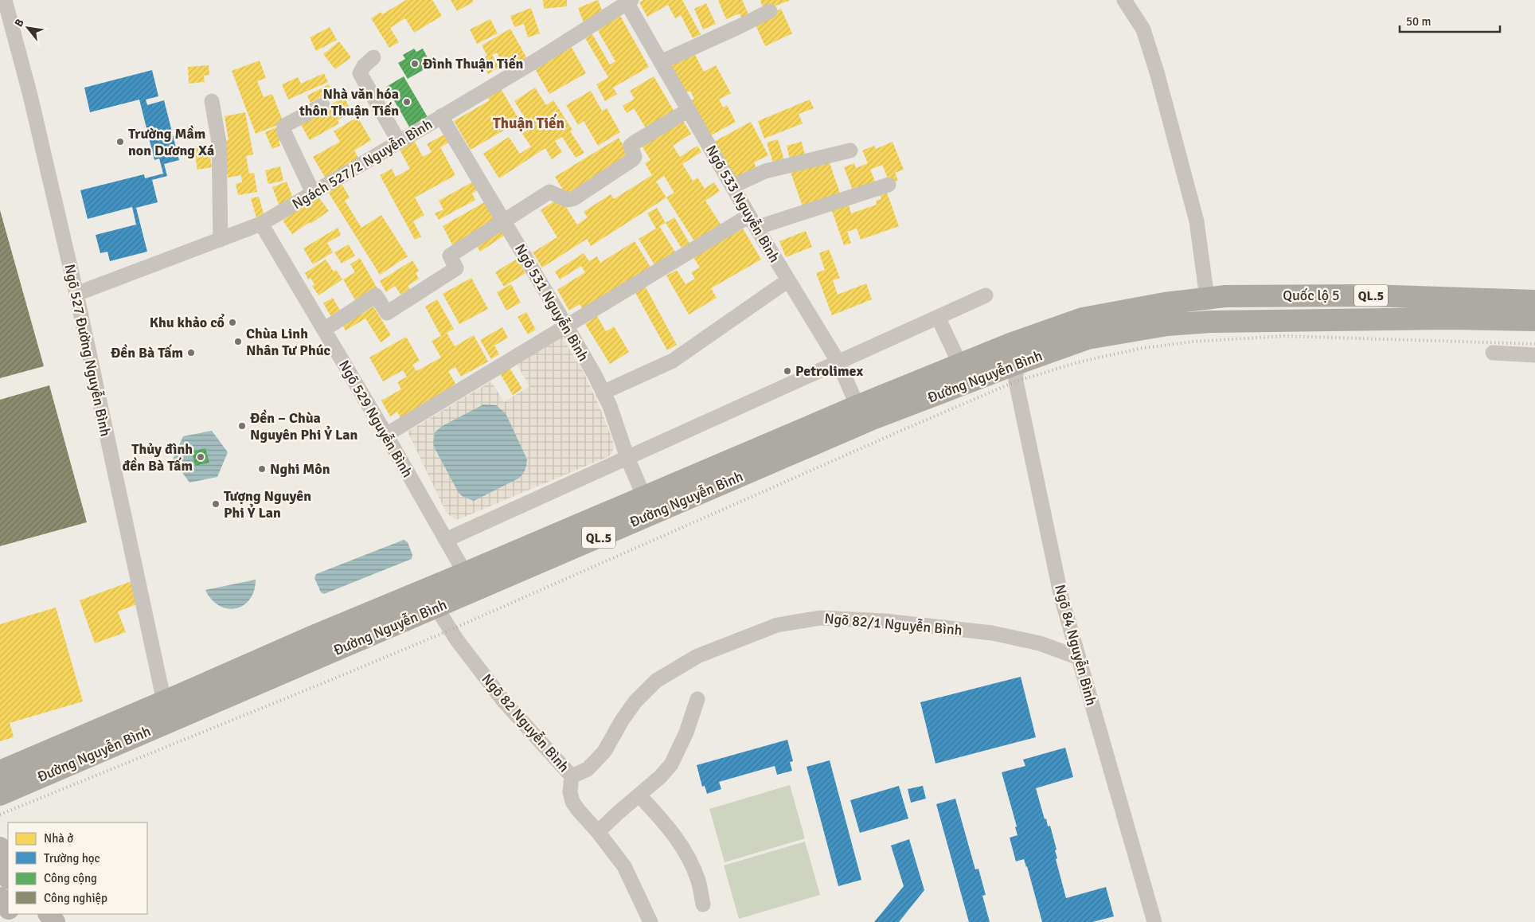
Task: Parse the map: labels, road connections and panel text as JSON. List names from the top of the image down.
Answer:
{
  "streets": {
    "highway": ["Quốc lộ 5", "QL.5", "Đường Nguyễn Bình"],
    "street": [
      "Ngách 527/2 Nguyễn Bình",
      "Ngõ 533 Nguyễn Bình",
      "Ngõ 531 Nguyễn Bình",
      "Ngõ 527 Đường Nguyễn Bình",
      "Ngõ 529 Nguyễn Bình",
      "Ngõ 82/1 Nguyễn Bình",
      "Ngõ 84 Nguyễn Bình",
      "Ngõ 82 Nguyễn Bình"
    ]
  },
  "crossings": [
    ["Ngách 527/2 Nguyễn Bình", "Ngõ 533 Nguyễn Bình"],
    ["Ngách 527/2 Nguyễn Bình", "Ngõ 531 Nguyễn Bình"],
    ["Ngách 527/2 Nguyễn Bình", "Ngõ 527 Đường Nguyễn Bình"],
    ["Ngách 527/2 Nguyễn Bình", "Ngõ 529 Nguyễn Bình"],
    ["Ngõ 533 Nguyễn Bình", "Đường Nguyễn Bình"],
    ["Quốc lộ 5", "Đường Nguyễn Bình"],
    ["Ngõ 531 Nguyễn Bình", "Đường Nguyễn Bình"],
    ["Ngõ 527 Đường Nguyễn Bình", "Đường Nguyễn Bình"],
    ["Đường Nguyễn Bình", "Ngõ 529 Nguyễn Bình"],
    ["Đường Nguyễn Bình", "Ngõ 84 Nguyễn Bình"],
    ["Đường Nguyễn Bình", "Ngõ 82 Nguyễn Bình"],
    ["Ngõ 82/1 Nguyễn Bình", "Ngõ 84 Nguyễn Bình"],
    ["Ngõ 82/1 Nguyễn Bình", "Ngõ 82 Nguyễn Bình"]
  ],
  "districts": ["Thuận Tiến"],
  "places": [
    "Đình Thuận Tiến",
    "Nhà văn hóa thôn Thuận Tiến",
    "Trường Mầm non Dương Xá",
    "Khu khảo cổ",
    "Chùa Linh Nhân Tư Phúc",
    "Đền Bà Tấm",
    "Petrolimex",
    "Đền – Chùa Nguyên Phi Ỷ Lan",
    "Thủy đình đền Bà Tấm",
    "Nghi Môn",
    "Tượng Nguyên Phi Ỷ Lan"
  ],
  "legend": [
    "Nhà ở",
    "Trường học",
    "Công cộng",
    "Công nghiệp"
  ],
  "scale_bar": "50 m",
  "north": "top left"
}
